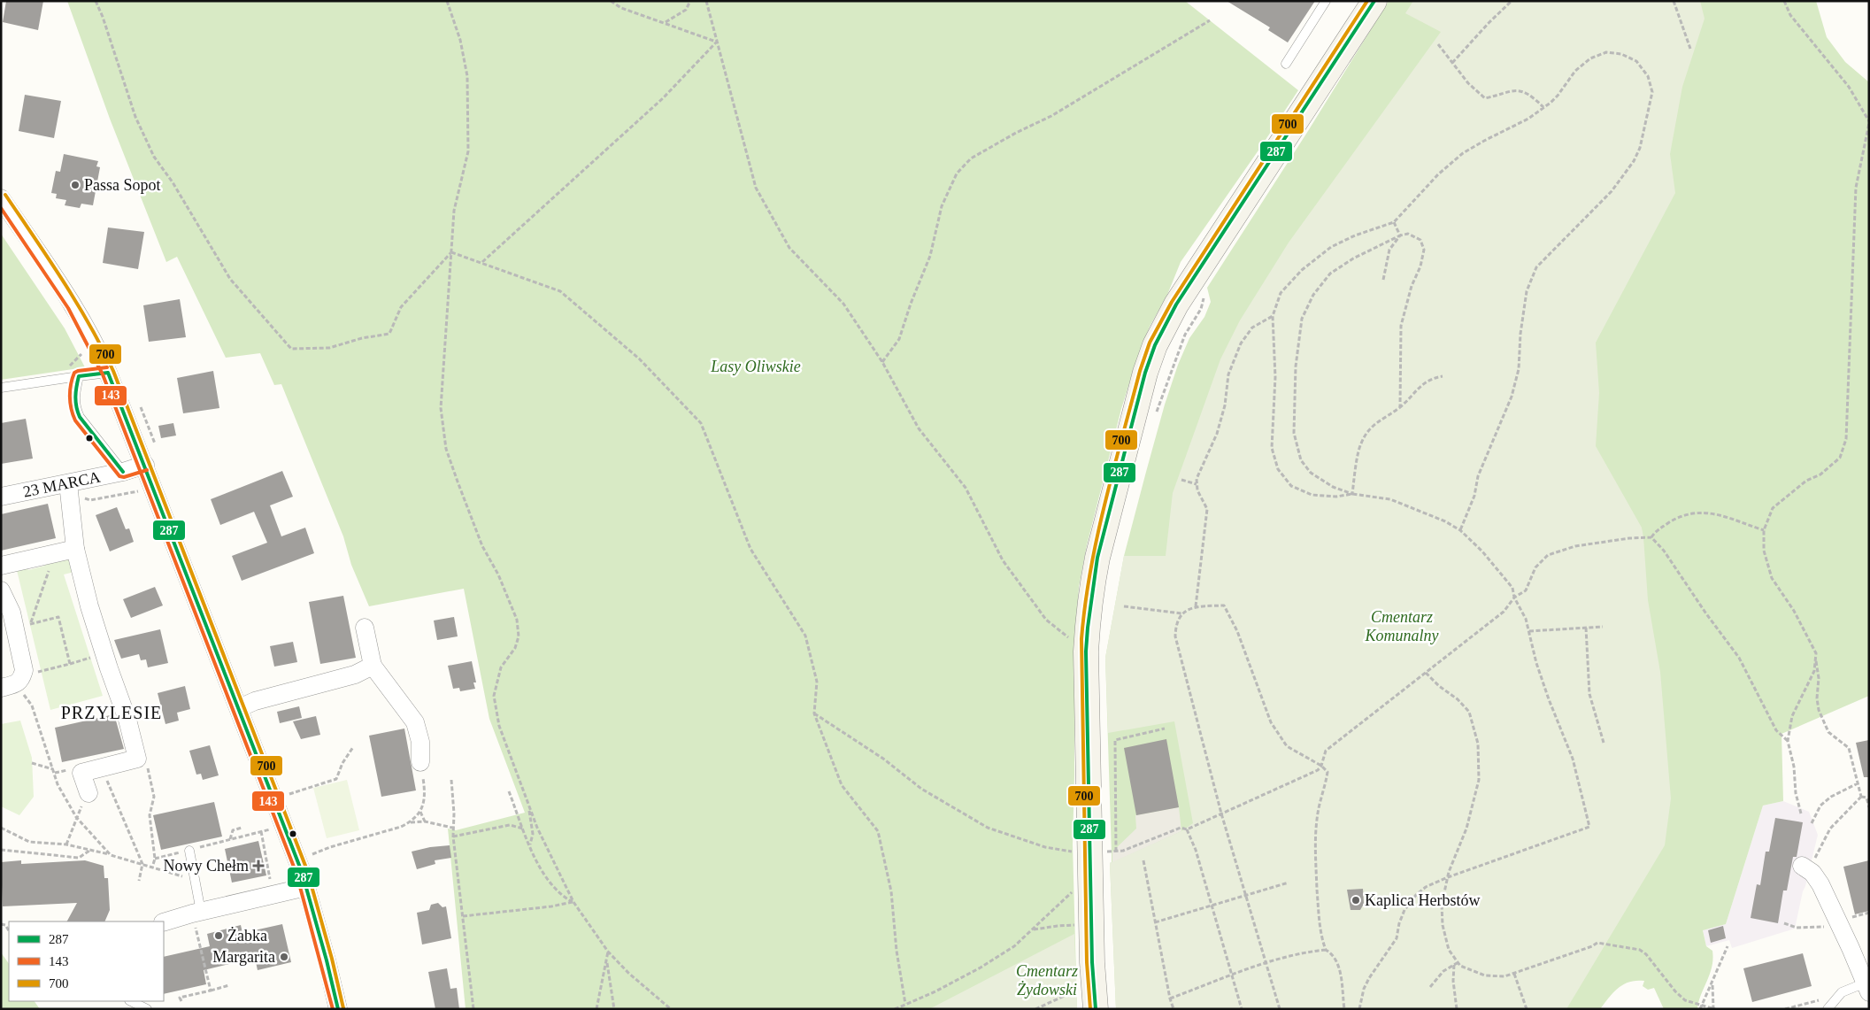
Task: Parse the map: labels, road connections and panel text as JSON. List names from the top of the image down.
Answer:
{
  "streets": {
    "street": ["23 MARCA"]
  },
  "districts": ["PRZYLESIE"],
  "parks": ["Lasy Oliwskie", "Cmentarz Komunalny", "Cmentarz Żydowski"],
  "places": {
    "other": [
      "Passa Sopot",
      "Kaplica Herbstów",
      "Żabka",
      "Margarita"
    ],
    "health": ["Nowy Chełm"]
  },
  "lines": ["transit line 287", "transit line 700", "transit line 143"],
  "legend": ["287", "143", "700"]
}
